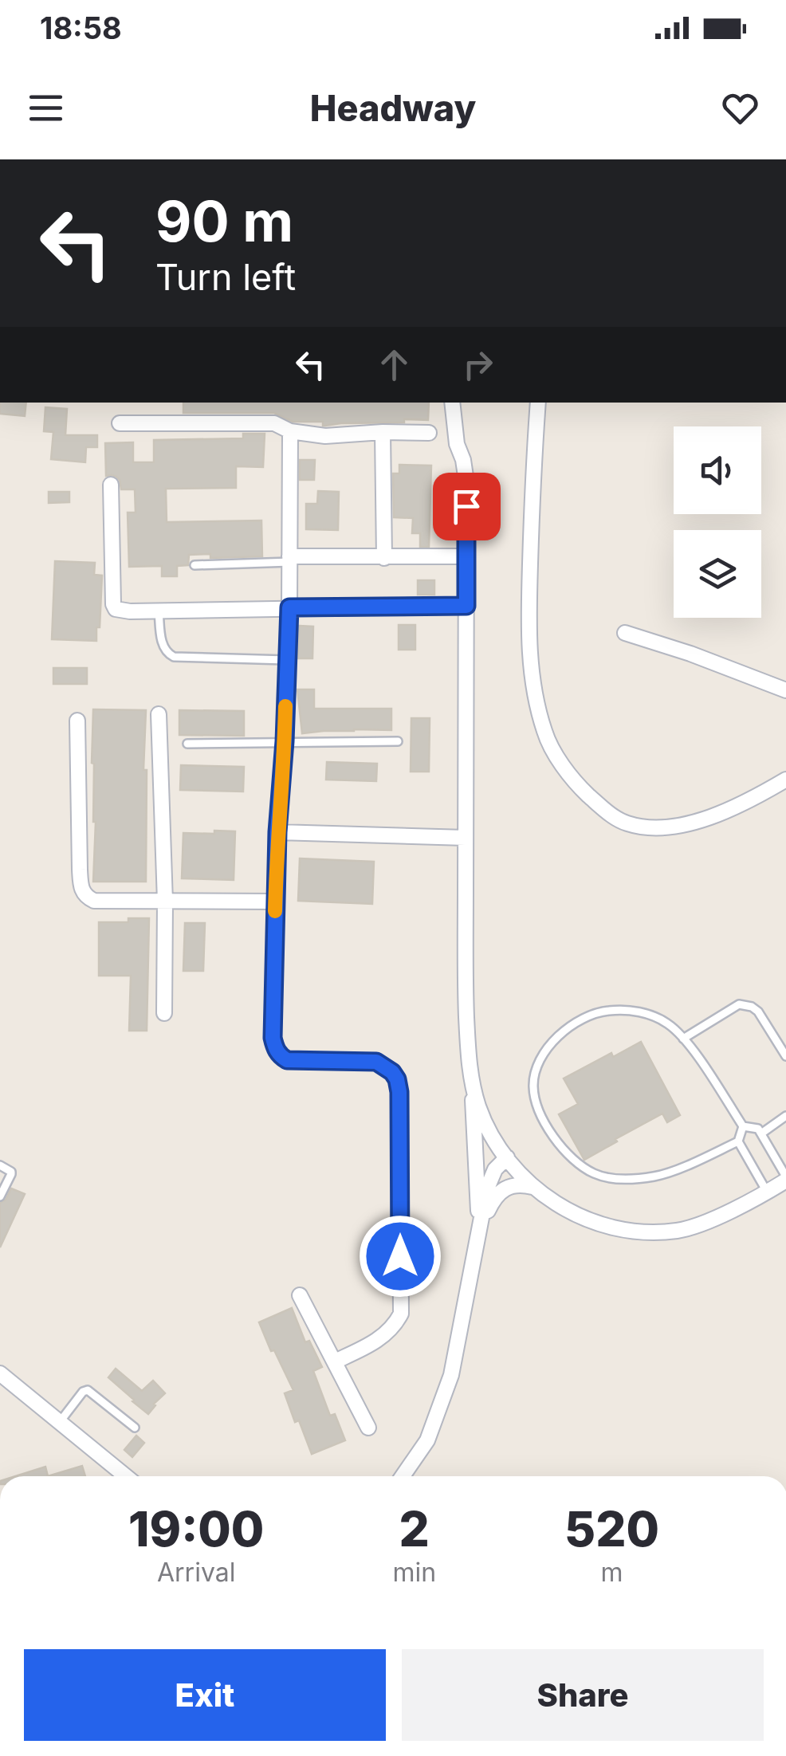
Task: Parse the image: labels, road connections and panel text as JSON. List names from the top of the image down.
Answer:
{
  "page": {
    "status": "18:58",
    "header": "Headway",
    "turn": ["90 m", "Turn left"],
    "eta": [
      "19:00",
      "Arrival",
      "2",
      "min",
      "520",
      "m"
    ],
    "buttons": ["Exit", "Share"]
  }
}
